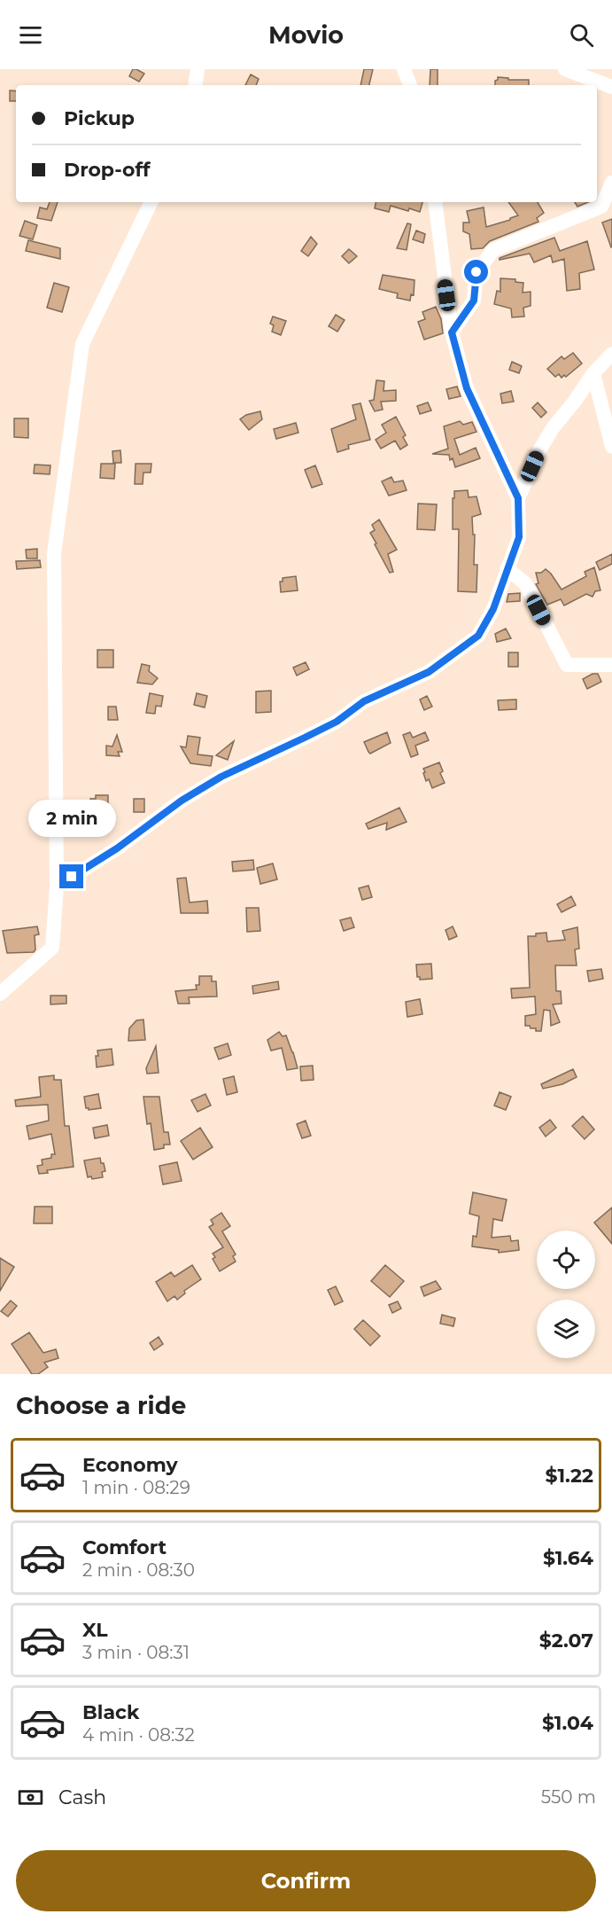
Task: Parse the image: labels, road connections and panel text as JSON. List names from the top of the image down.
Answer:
{
  "page": {
    "header": "Movio",
    "banner": ["Pickup", "Drop-off"],
    "bubble": "2 min",
    "heading": "Choose a ride",
    "list": [
      {
        "name": "Economy",
        "note": "1 min · 08:29",
        "value": "$1.22"
      },
      {
        "name": "Comfort",
        "note": "2 min · 08:30",
        "value": "$1.64"
      },
      {
        "name": "XL",
        "note": "3 min · 08:31",
        "value": "$2.07"
      },
      {
        "name": "Black",
        "note": "4 min · 08:32",
        "value": "$1.04"
      }
    ],
    "pay": ["Cash", "550 m"],
    "buttons": "Confirm"
  }
}
